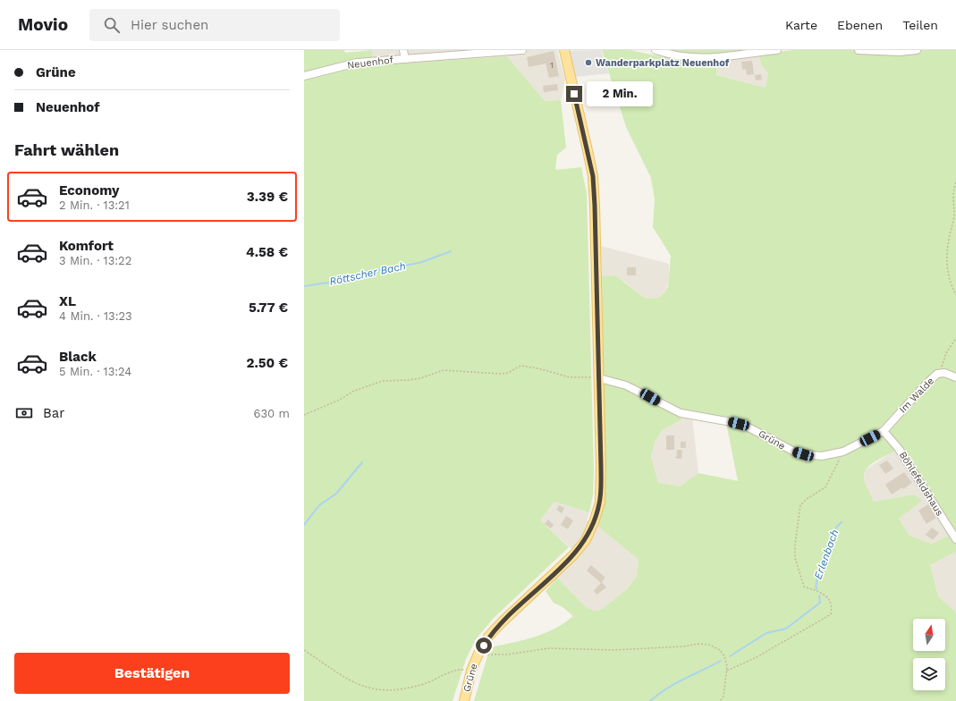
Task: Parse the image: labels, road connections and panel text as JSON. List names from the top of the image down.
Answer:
{
  "streets": {
    "main road": ["Grüne"],
    "street": ["Neuenhof", "Im Walde", "Böhlefeldshaus"]
  },
  "crossings": [
    ["Im Walde", "Grüne"],
    ["Im Walde", "Böhlefeldshaus"],
    ["Grüne", "Böhlefeldshaus"]
  ],
  "water": ["Röttscher Bach", "Erlenbach"],
  "places": ["Wanderparkplatz Neuenhof"],
  "house_numbers": ["1"],
  "north": "top",
  "page": {
    "header": "Movio",
    "search": "Hier suchen",
    "nav": ["Karte", "Ebenen", "Teilen"],
    "banner": ["Grüne", "Neuenhof"],
    "bubble": "2 Min.",
    "heading": "Fahrt wählen",
    "list": [
      {
        "name": "Economy",
        "note": "2 Min. · 13:21",
        "value": "3.39 €"
      },
      {
        "name": "Komfort",
        "note": "3 Min. · 13:22",
        "value": "4.58 €"
      },
      {
        "name": "XL",
        "note": "4 Min. · 13:23",
        "value": "5.77 €"
      },
      {
        "name": "Black",
        "note": "5 Min. · 13:24",
        "value": "2.50 €"
      }
    ],
    "pay": ["Bar", "630 m"],
    "buttons": "Bestätigen"
  }
}
